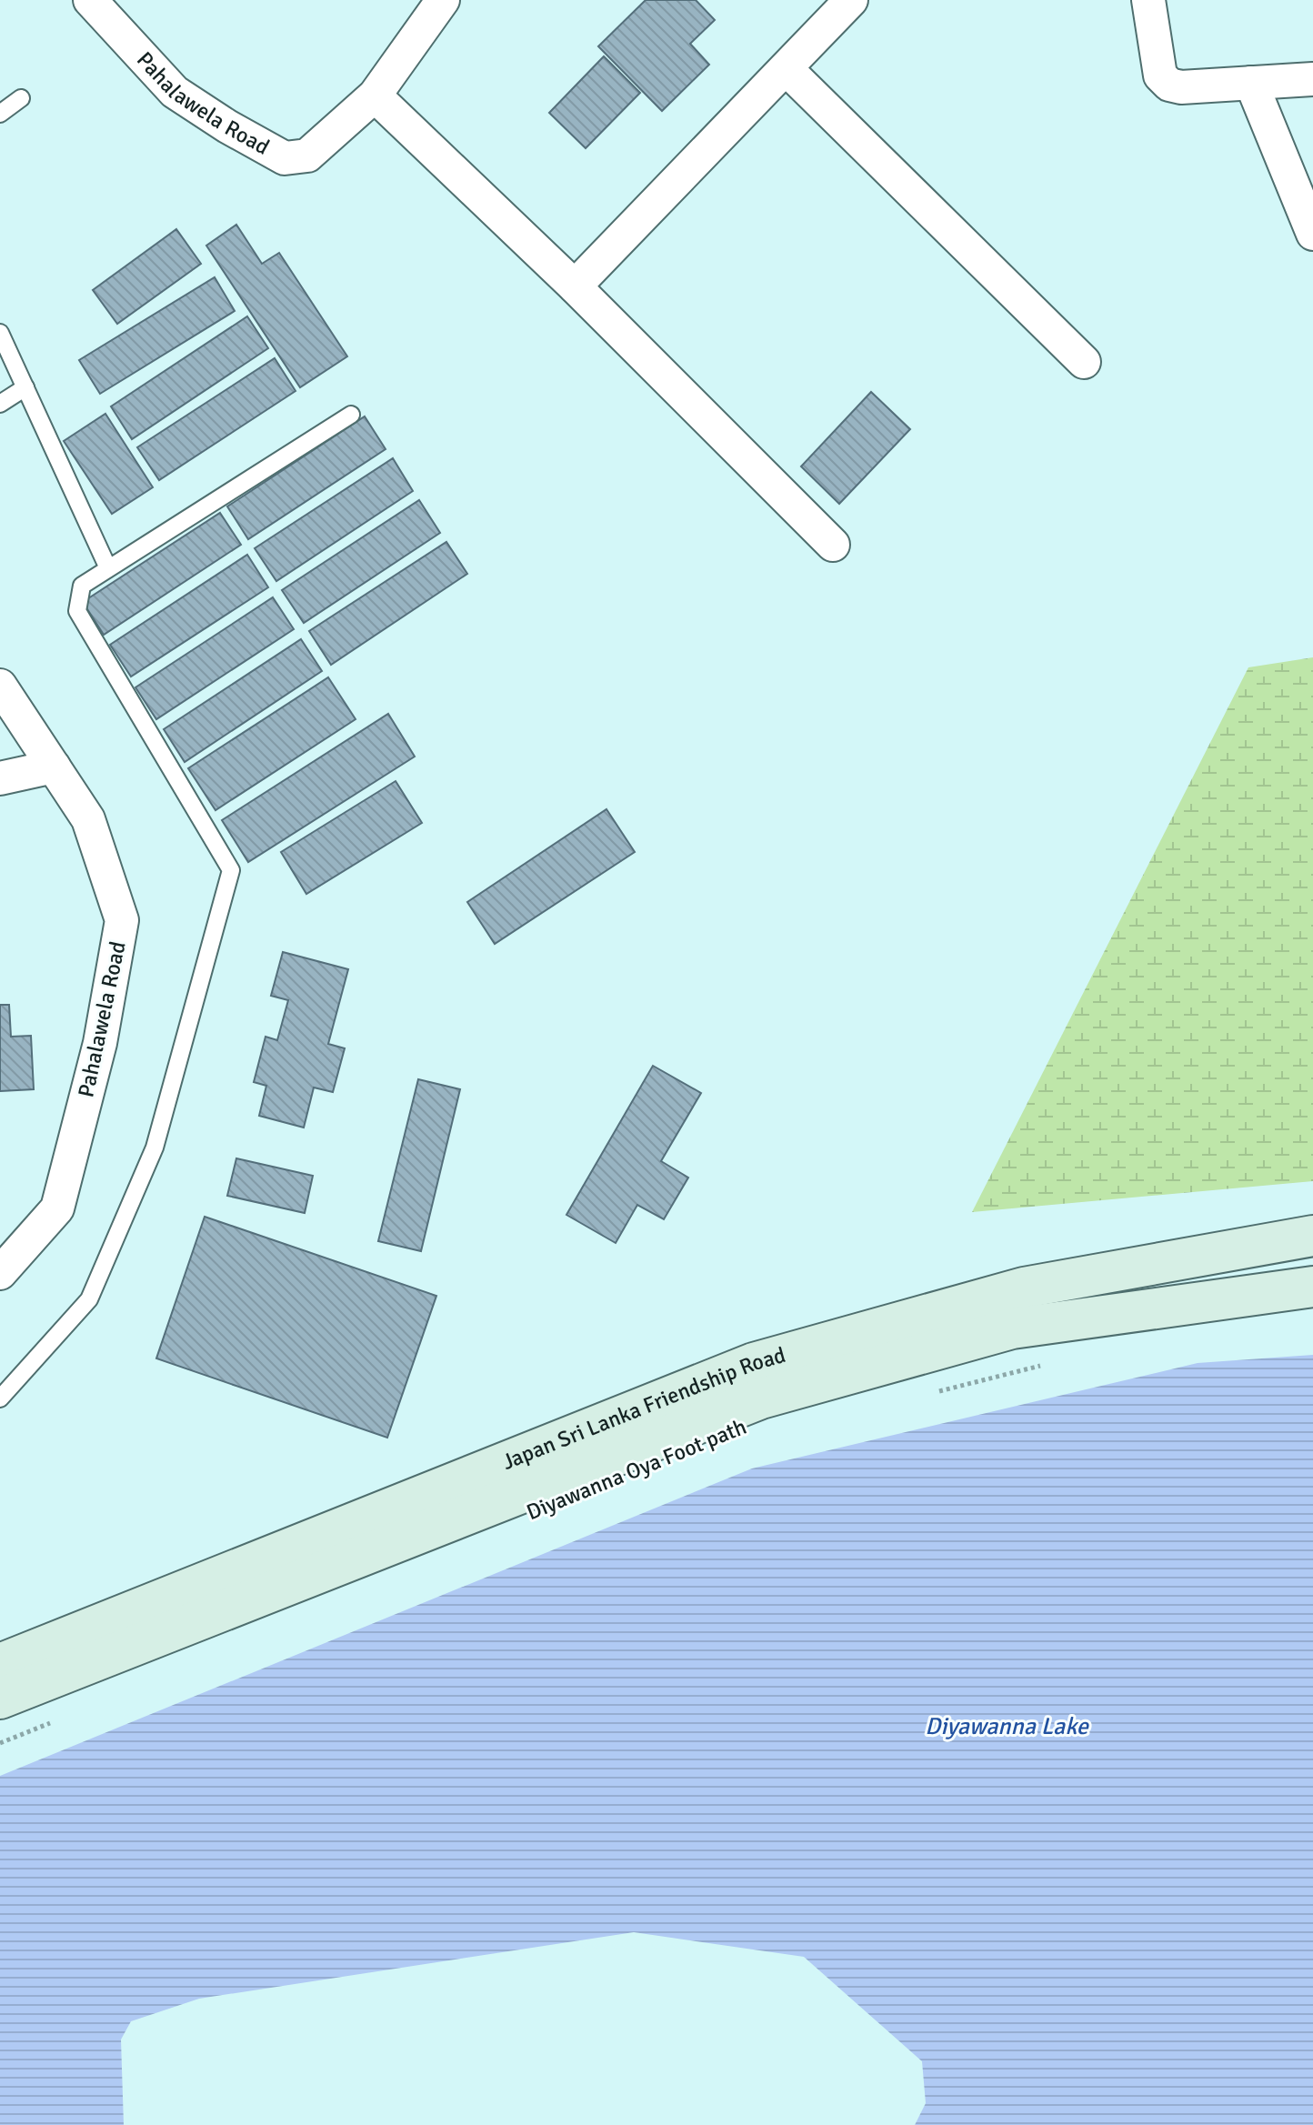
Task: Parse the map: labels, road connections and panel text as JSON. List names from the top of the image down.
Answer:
{
  "streets": {
    "main road": ["Japan Sri Lanka Friendship Road"],
    "street": ["Pahalawela Road"]
  },
  "water": ["Diyawanna Lake"]
}
